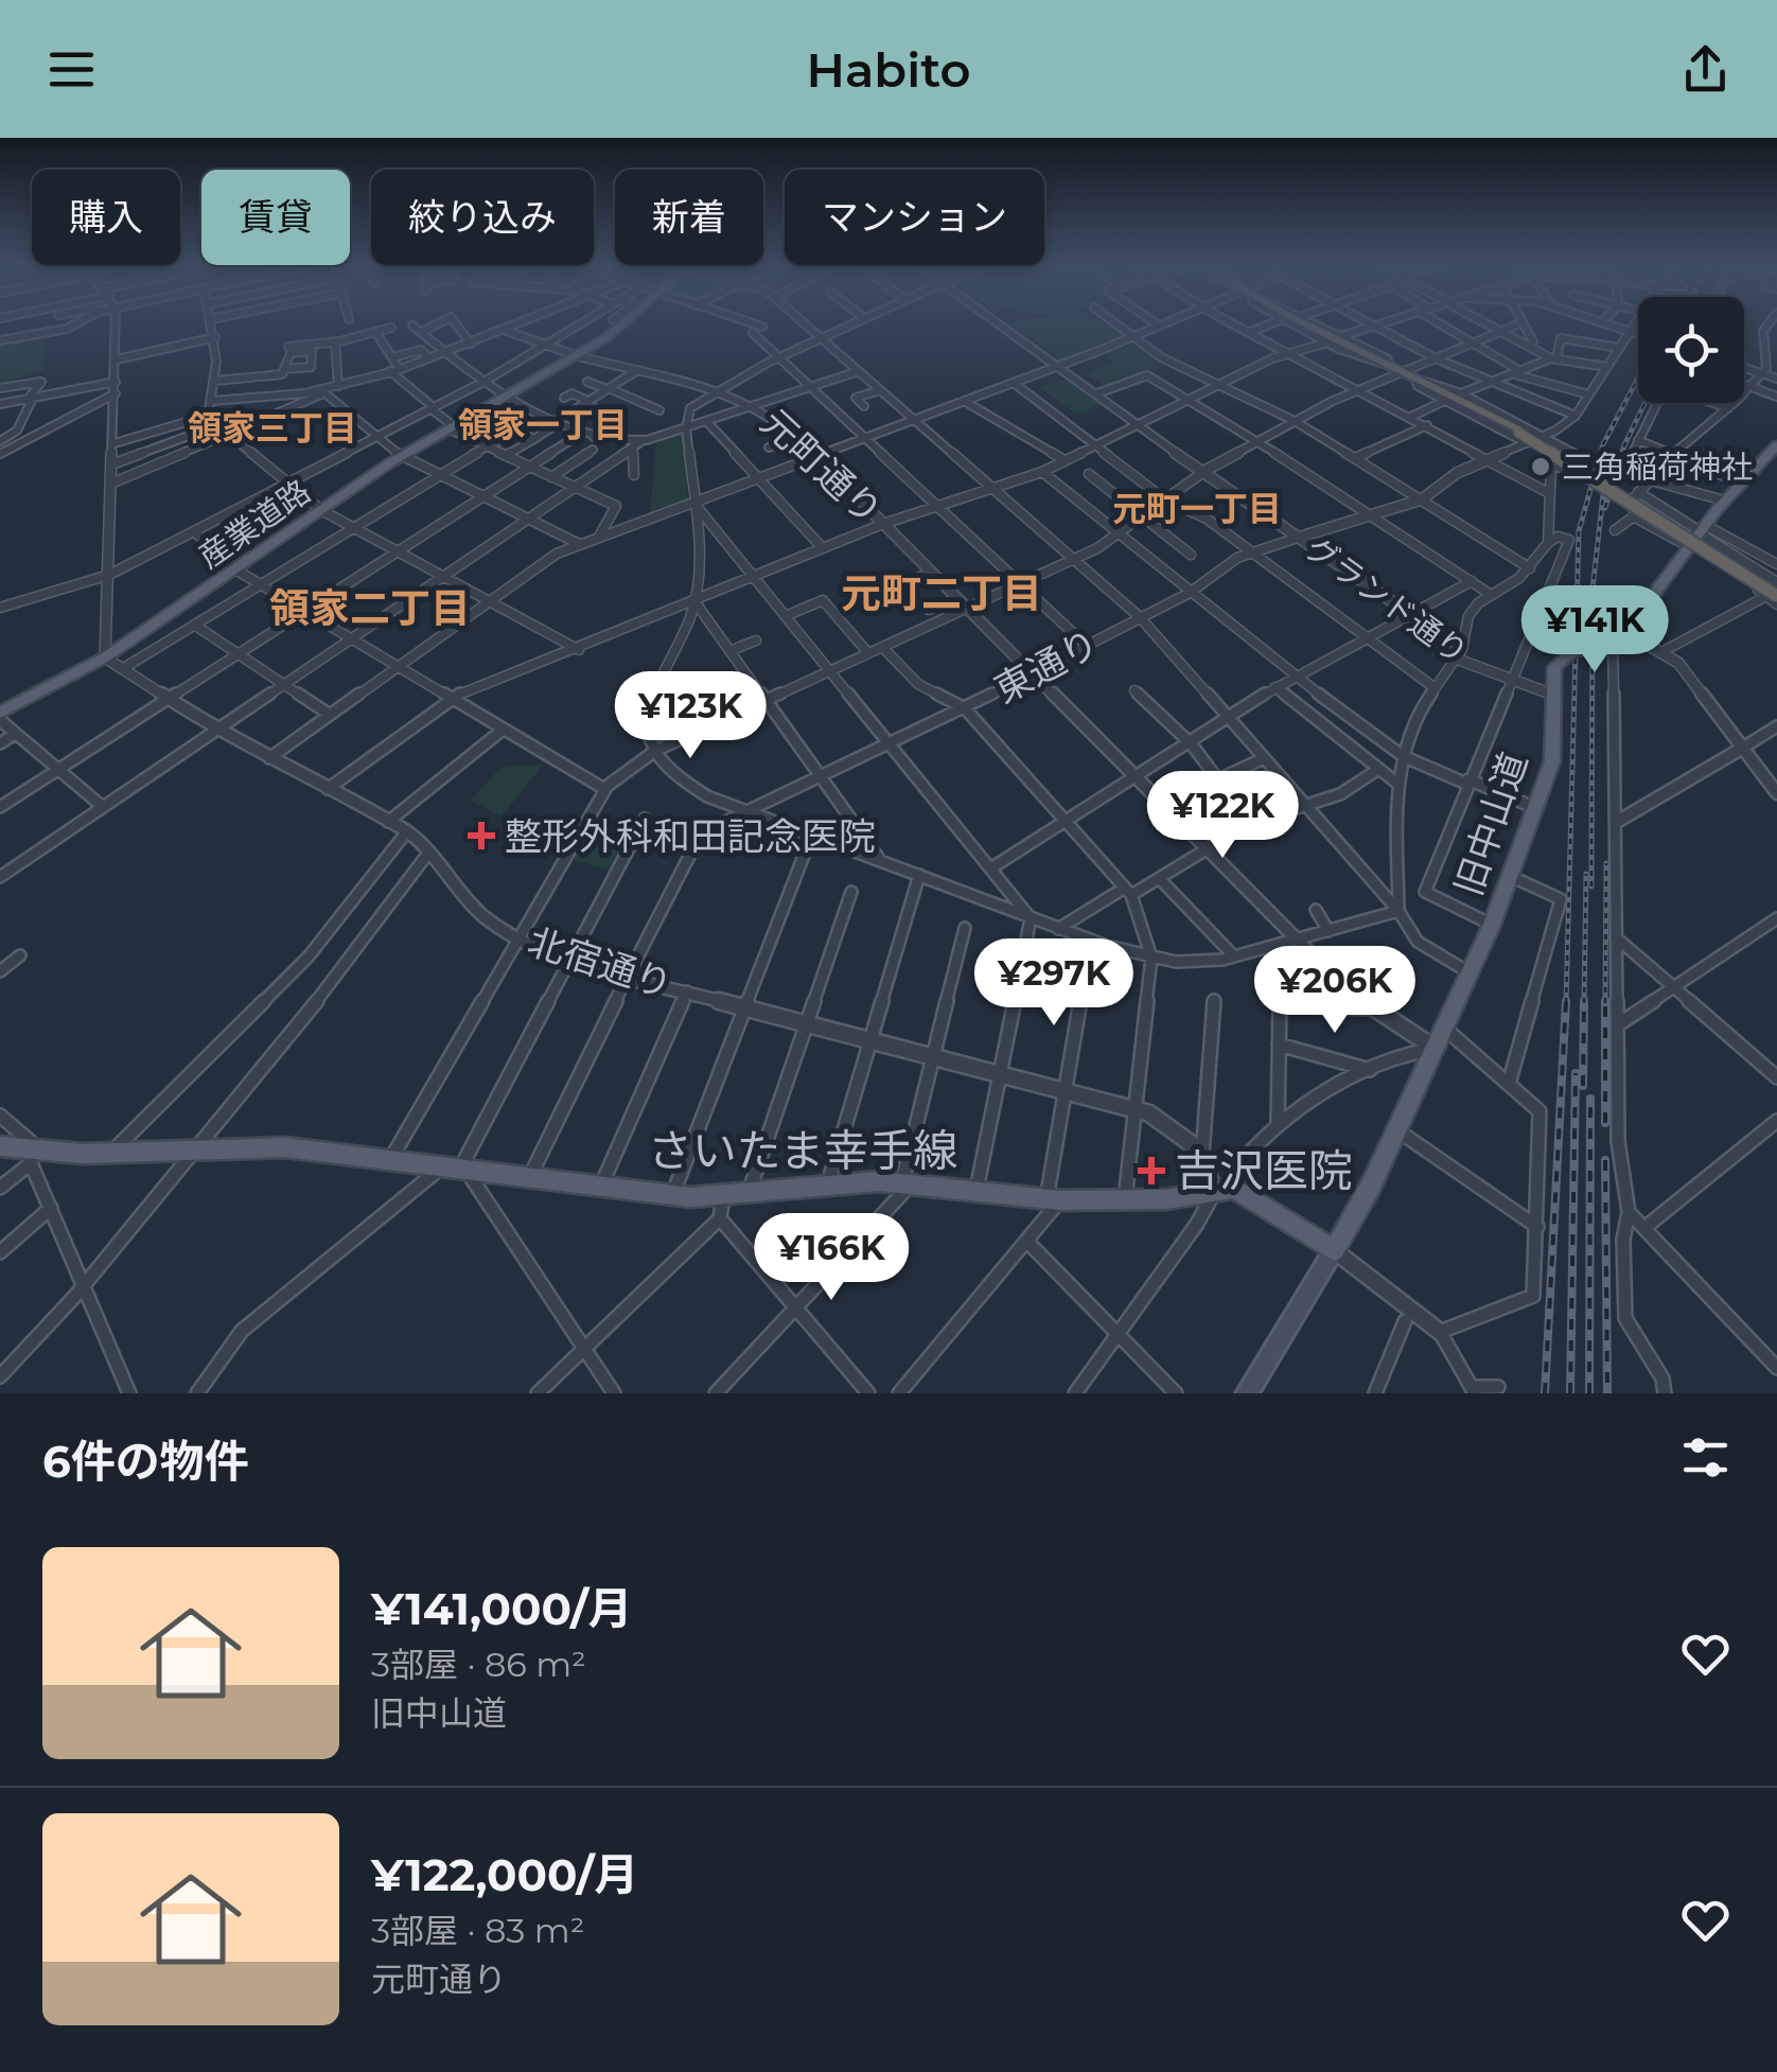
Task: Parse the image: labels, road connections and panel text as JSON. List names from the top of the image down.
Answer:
{
  "streets": {
    "main road": ["産業道路", "旧中山道", "さいたま幸手線"],
    "street": [
      "元町通り",
      "グランド通り",
      "東通り",
      "北宿通り"
    ]
  },
  "crossings": [
    ["元町通り", "産業道路"],
    ["元町通り", "東通り"],
    ["元町通り", "旧中山道"],
    ["産業道路", "北宿通り"],
    ["グランド通り", "東通り"],
    ["グランド通り", "旧中山道"],
    ["東通り", "北宿通り"],
    ["東通り", "さいたま幸手線"],
    ["北宿通り", "さいたま幸手線"]
  ],
  "districts": [
    "領家一丁目",
    "領家三丁目",
    "元町一丁目",
    "元町二丁目",
    "領家二丁目"
  ],
  "places": {
    "other": ["三角稲荷神社"],
    "health": ["整形外科和田記念医院", "吉沢医院"]
  },
  "page": {
    "header": "Habito",
    "chip": [
      "購入",
      "賃貸",
      "絞り込み",
      "新着",
      "マンション"
    ],
    "price": [
      "¥141K",
      "¥123K",
      "¥122K",
      "¥297K",
      "¥206K",
      "¥166K"
    ],
    "heading": "6件の物件",
    "list": [
      {
        "name": "¥141,000/月",
        "note": "3部屋 · 86 m² · 旧中山道"
      },
      {
        "name": "¥122,000/月",
        "note": "3部屋 · 83 m² · 元町通り"
      }
    ]
  }
}
